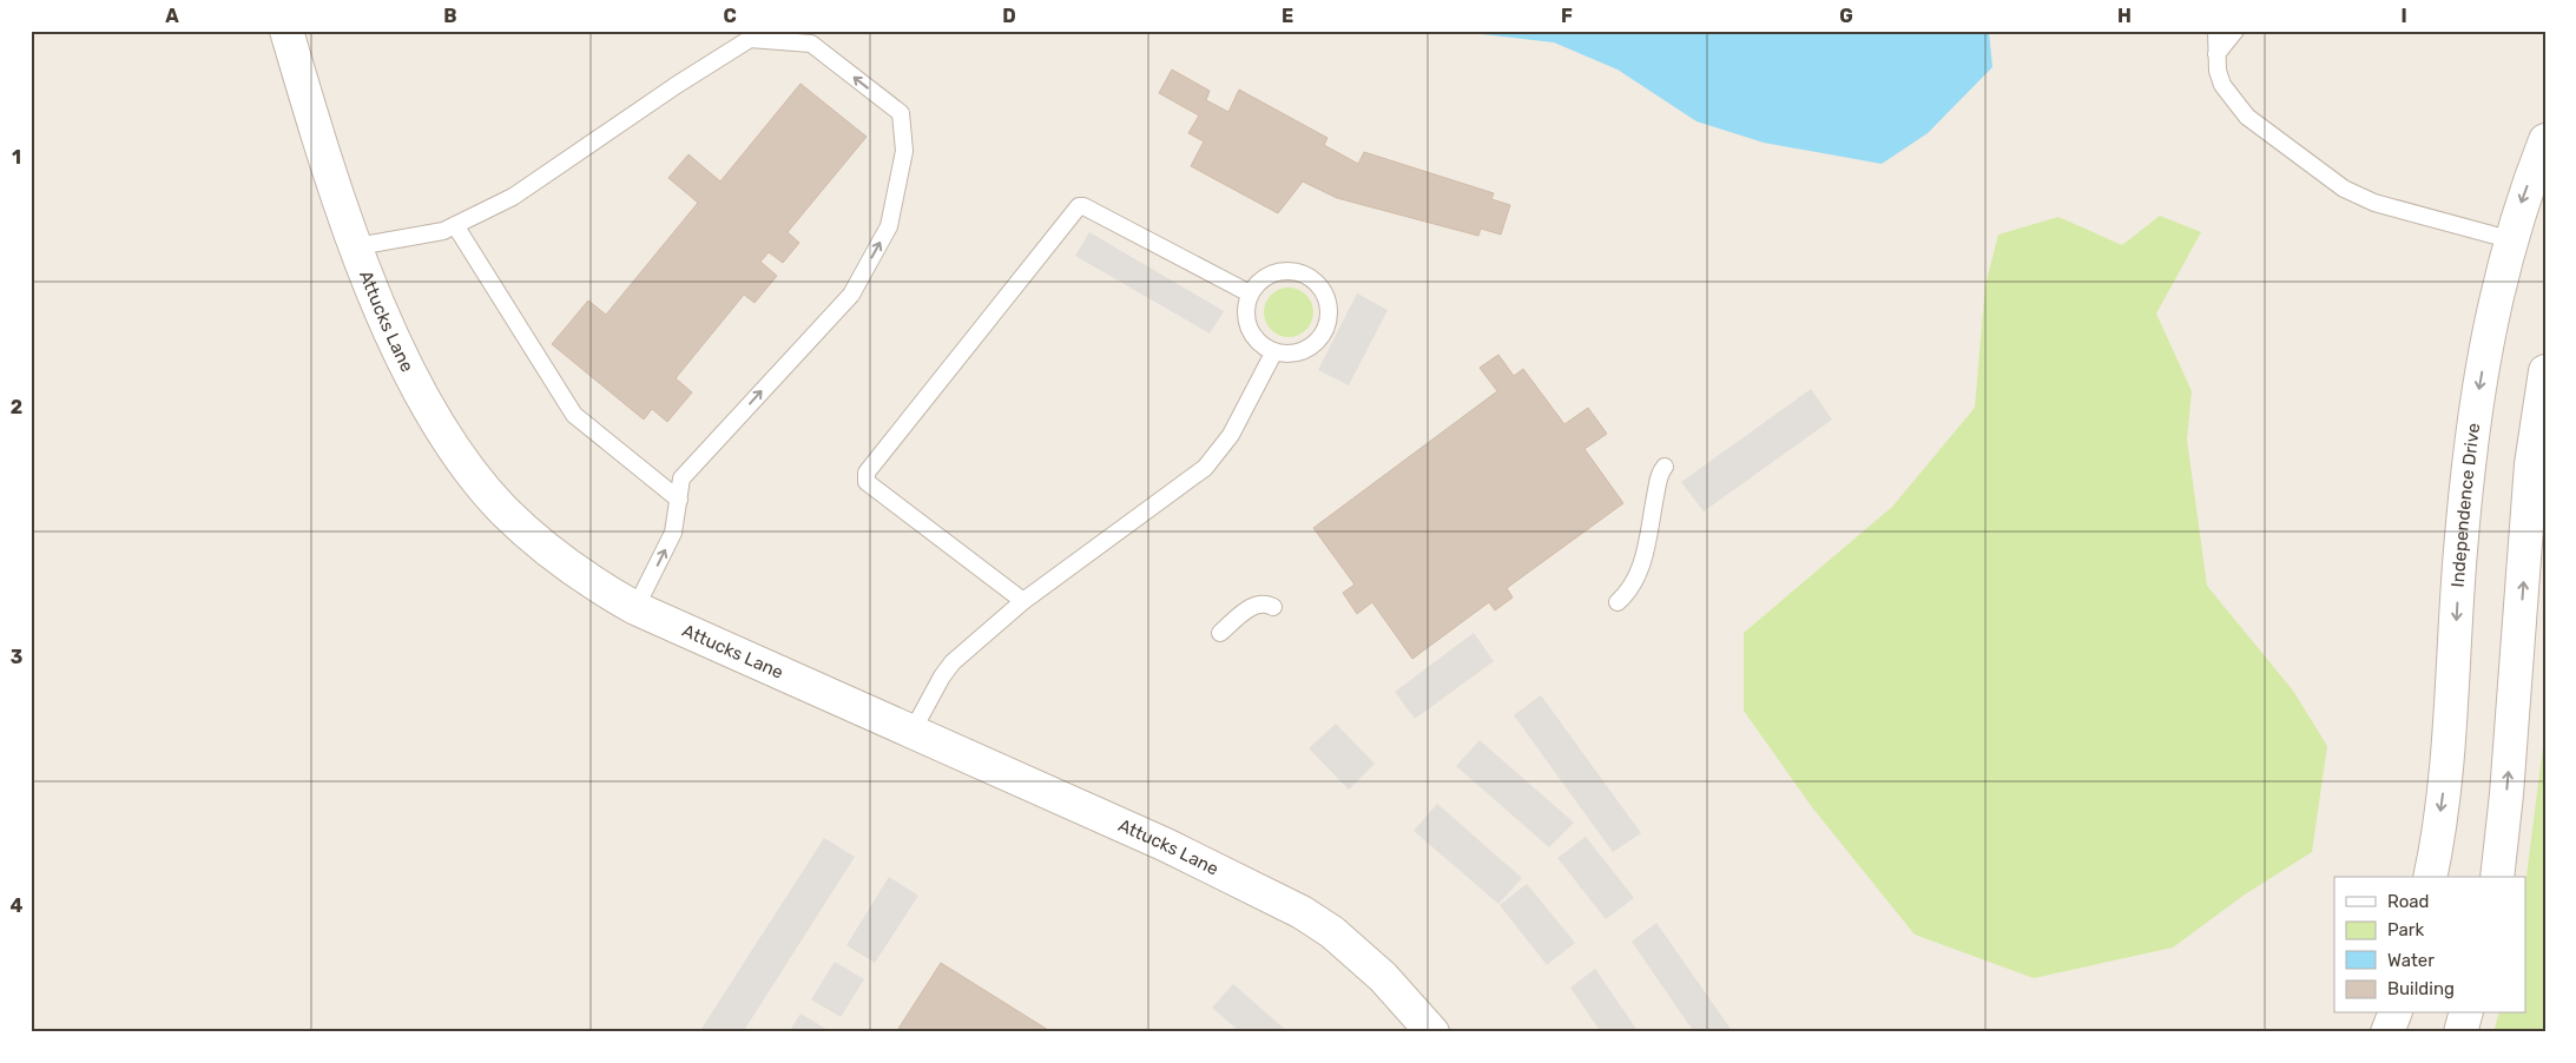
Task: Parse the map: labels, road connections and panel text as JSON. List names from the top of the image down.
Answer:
{
  "streets": {
    "street": ["Attucks Lane", "Independence Drive"]
  },
  "legend": [
    "Road",
    "Park",
    "Water",
    "Building"
  ],
  "grid": {
    "columns": [
      "A",
      "B",
      "C",
      "D",
      "E",
      "F",
      "G",
      "H",
      "I"
    ],
    "rows": [
      "1",
      "2",
      "3",
      "4"
    ]
  }
}
